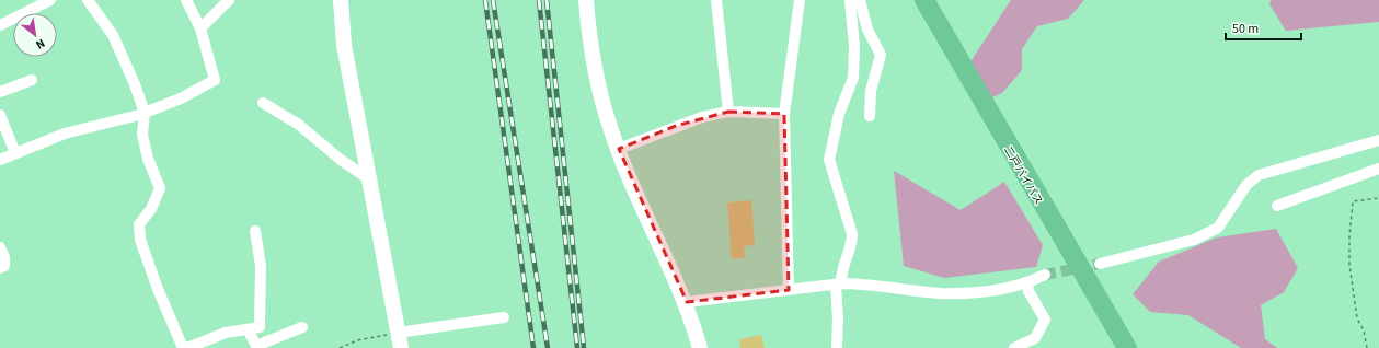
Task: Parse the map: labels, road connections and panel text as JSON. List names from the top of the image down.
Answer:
{
  "streets": {
    "highway": ["二戸バイパス"]
  },
  "scale_bar": "50 m",
  "north": "bottom right"
}
